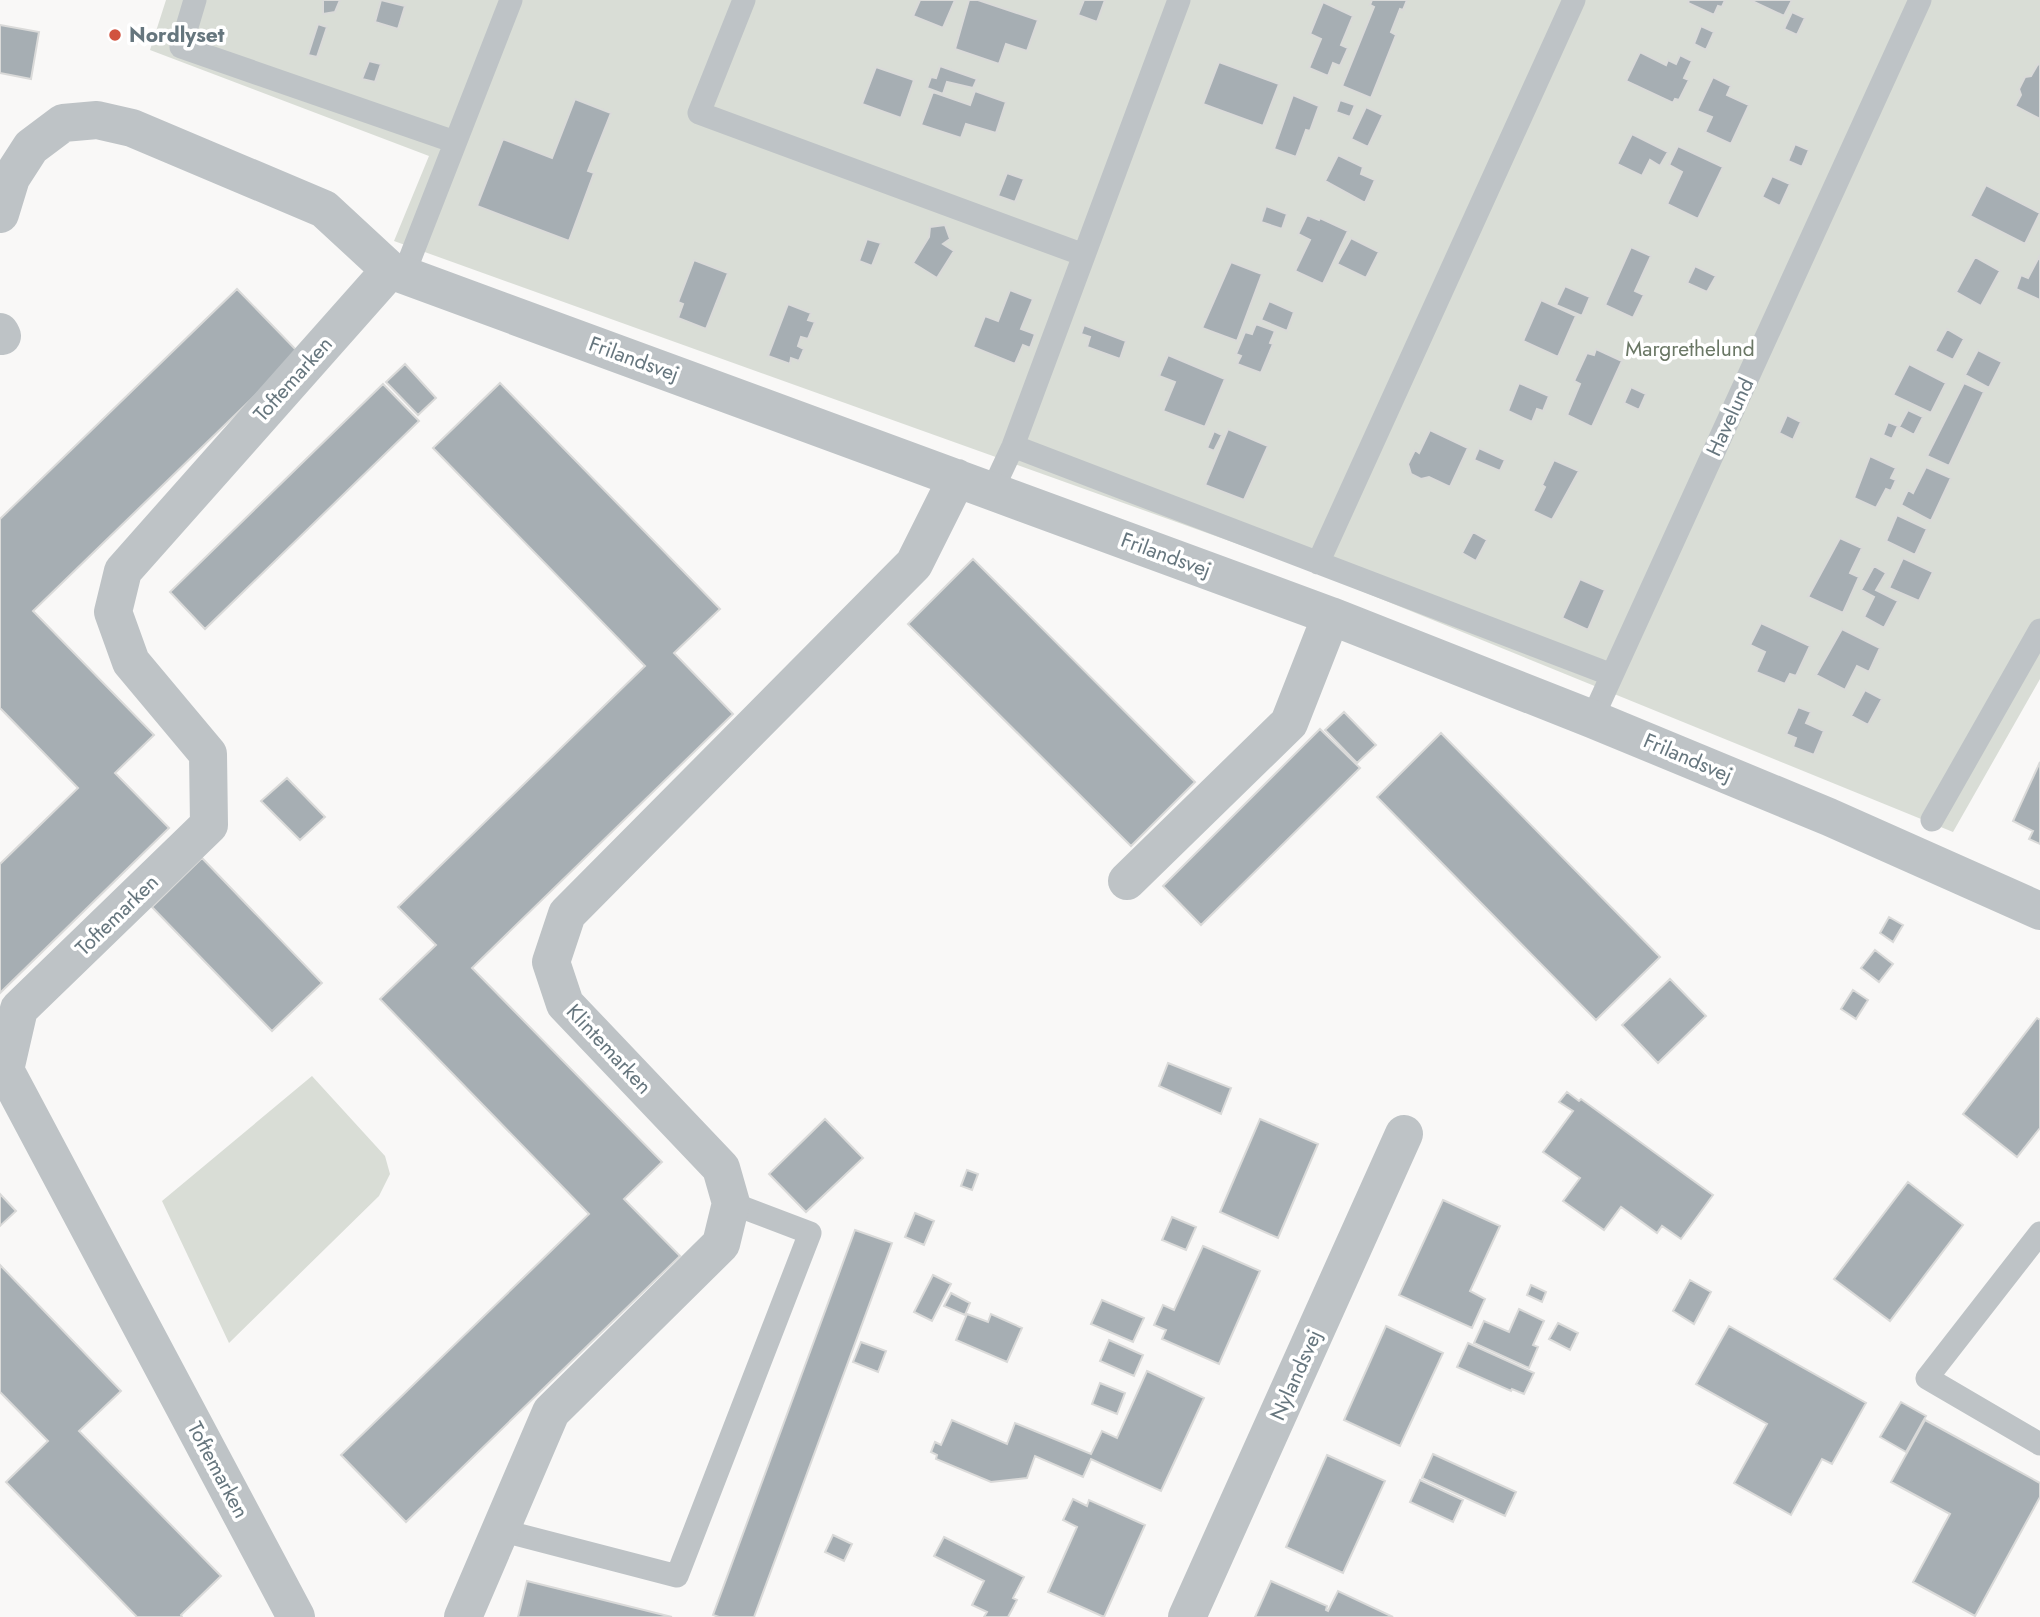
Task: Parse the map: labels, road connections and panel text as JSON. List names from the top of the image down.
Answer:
{
  "streets": {
    "street": [
      "Frilandsvej",
      "Toftemarken",
      "Klintemarken",
      "Nylandsvej"
    ],
    "lane": ["Havelund"]
  },
  "crossings": [
    ["Frilandsvej", "Toftemarken"],
    ["Frilandsvej", "Havelund"],
    ["Frilandsvej", "Klintemarken"]
  ],
  "parks": ["Margrethelund"],
  "places": ["Nordlyset"]
}
